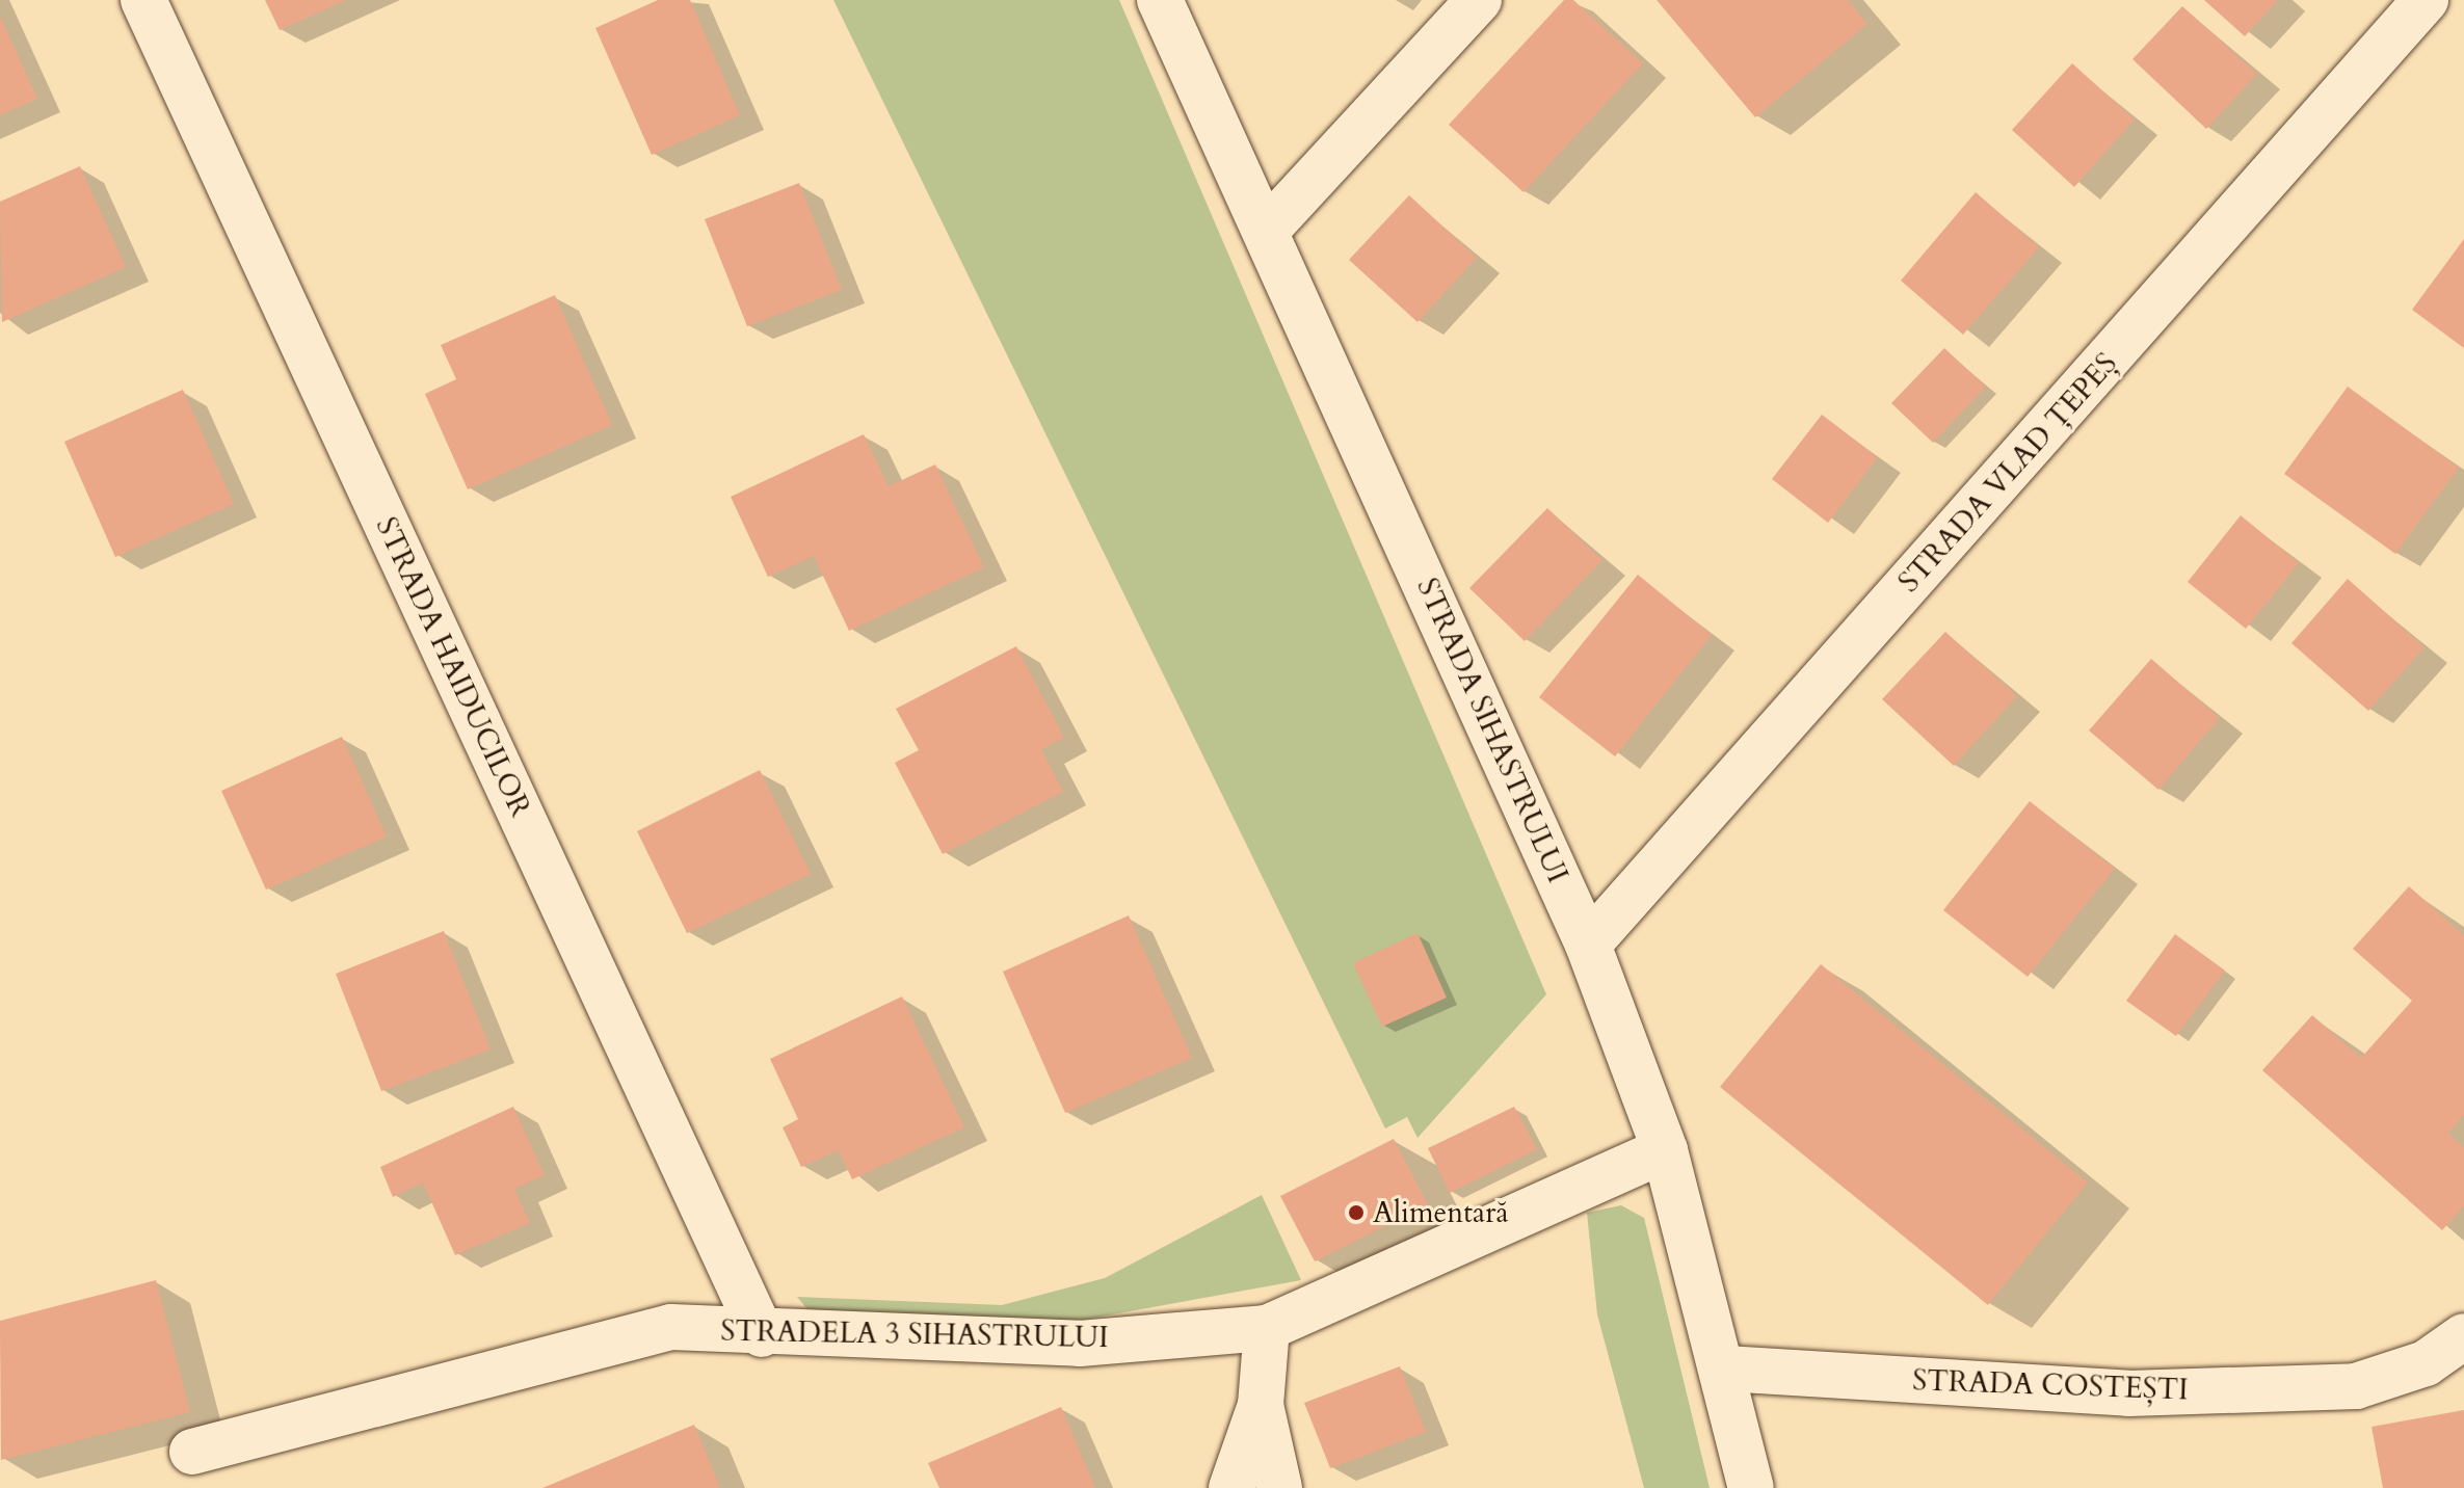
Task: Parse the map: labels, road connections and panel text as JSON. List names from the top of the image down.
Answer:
{
  "streets": {
    "street": [
      "STRADA VLAD ȚEPEȘ",
      "STRADA HAIDUCILOR",
      "STRADA SIHASTRULUI",
      "STRADELA 3 SIHASTRULUI",
      "STRADA COSTEȘTI"
    ]
  },
  "crossings": [
    ["STRADA VLAD ȚEPEȘ", "STRADA SIHASTRULUI"],
    ["STRADA HAIDUCILOR", "STRADELA 3 SIHASTRULUI"],
    ["STRADA SIHASTRULUI", "STRADELA 3 SIHASTRULUI"],
    ["STRADA SIHASTRULUI", "STRADA COSTEȘTI"]
  ],
  "places": ["Alimentară"]
}
